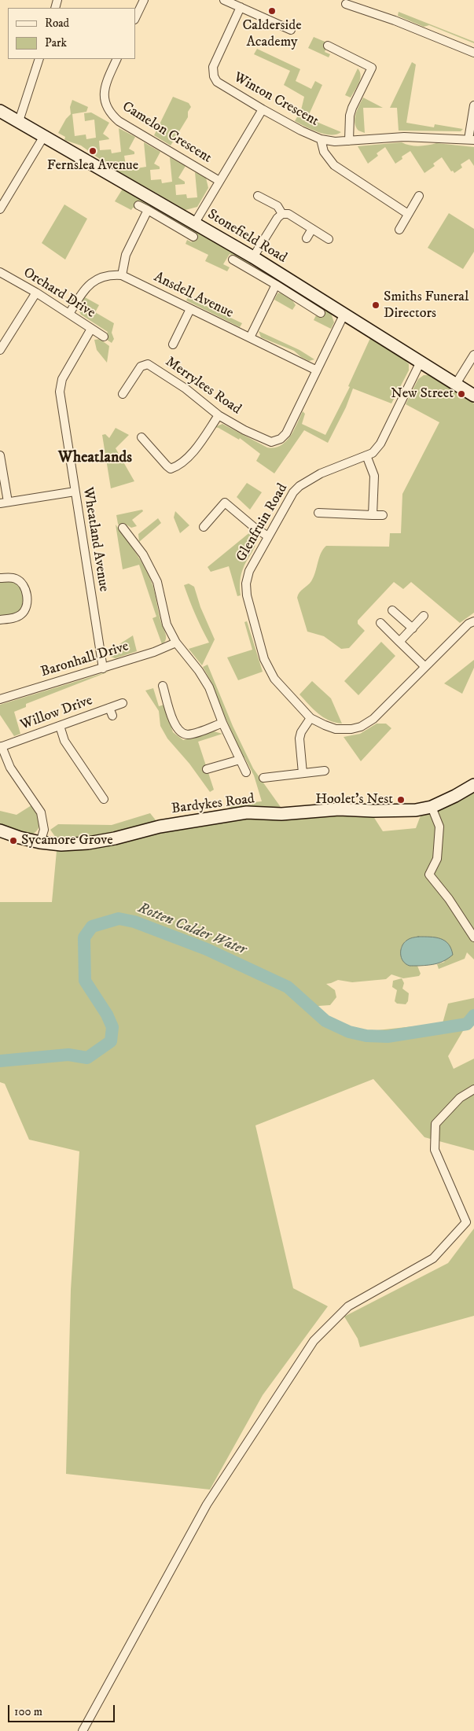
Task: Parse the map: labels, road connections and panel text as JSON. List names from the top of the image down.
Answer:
{
  "streets": {
    "street": [
      "Winton Crescent",
      "Camelon Crescent",
      "Stonefield Road",
      "Orchard Drive",
      "Ansdell Avenue",
      "Merrylees Road",
      "Glenfruin Road",
      "Wheatland Avenue",
      "Baronhall Drive",
      "Willow Drive",
      "Bardykes Road"
    ]
  },
  "crossings": [
    ["Stonefield Road", "Merrylees Road"],
    ["Stonefield Road", "Glenfruin Road"],
    ["Orchard Drive", "Wheatland Avenue"],
    ["Ansdell Avenue", "Merrylees Road"],
    ["Wheatland Avenue", "Baronhall Drive"]
  ],
  "districts": ["Wheatlands"],
  "water": ["Rotten Calder Water"],
  "places": [
    "Calderside Academy",
    "Fernslea Avenue",
    "Smiths Funeral Directors",
    "New Street",
    "Hoolet's Nest",
    "Sycamore Grove"
  ],
  "legend": ["Road", "Park"],
  "scale_bar": "100 m"
}
